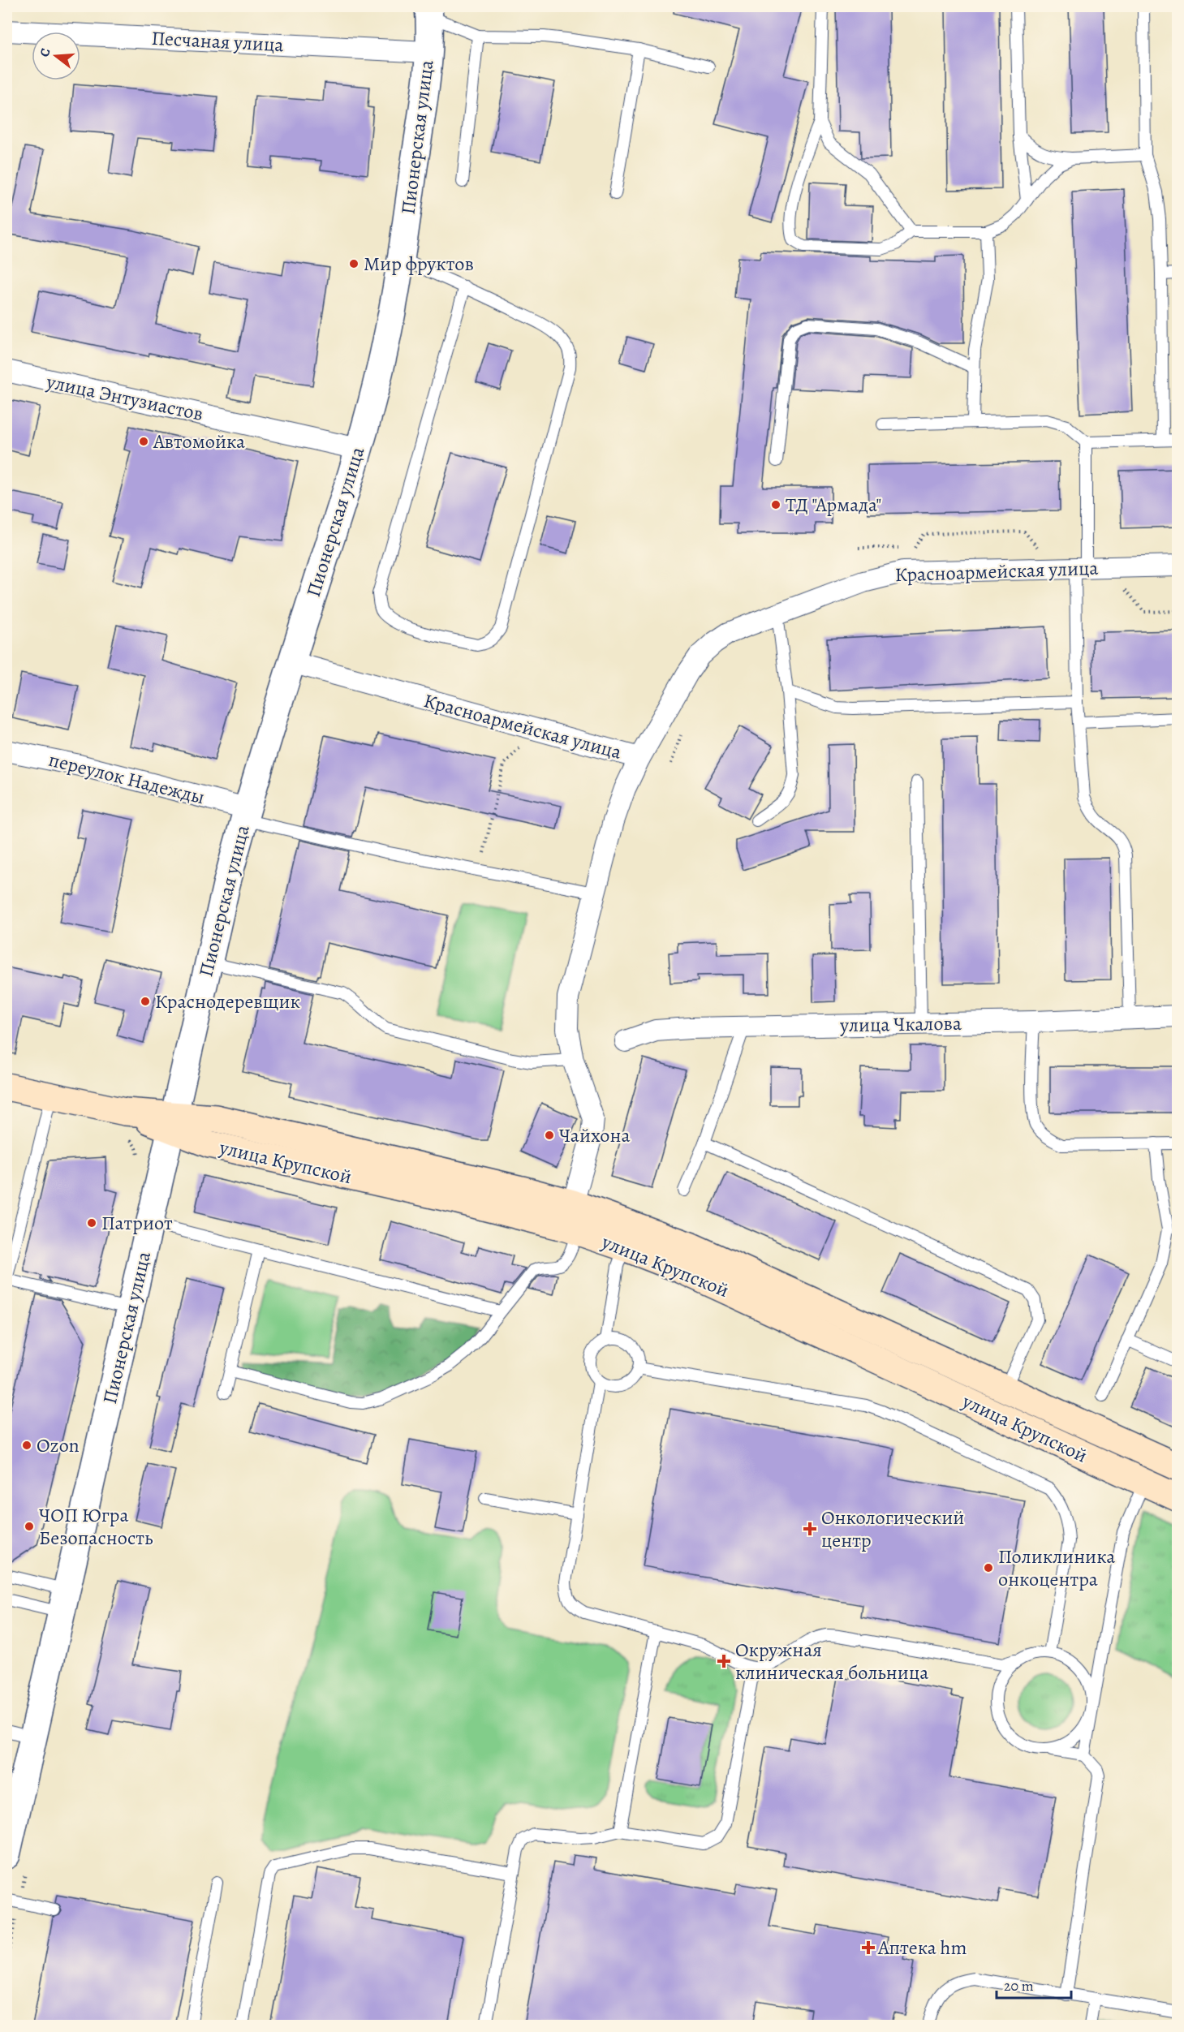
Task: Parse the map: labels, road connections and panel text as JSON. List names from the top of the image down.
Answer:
{
  "streets": {
    "main road": ["улица Крупской"],
    "street": [
      "Песчаная улица",
      "Пионерская улица",
      "улица Энтузиастов",
      "Красноармейская улица",
      "переулок Надежды",
      "улица Чкалова"
    ]
  },
  "crossings": [
    ["Песчаная улица", "Пионерская улица"],
    ["Пионерская улица", "улица Энтузиастов"],
    ["Пионерская улица", "Красноармейская улица"],
    ["Пионерская улица", "переулок Надежды"],
    ["Пионерская улица", "улица Крупской"]
  ],
  "places": {
    "other": [
      "Мир фруктов",
      "Автомойка",
      "ТД \"Армада\"",
      "Краснодеревщик",
      "Чайхона",
      "Патриот",
      "Ozon",
      "ЧОП Югра Безопасность",
      "Поликлиника онкоцентра"
    ],
    "health": ["Онкологический центр", "Окружная клиническая больница", "Аптека hm"]
  },
  "scale_bar": "20 m",
  "north": "left"
}
